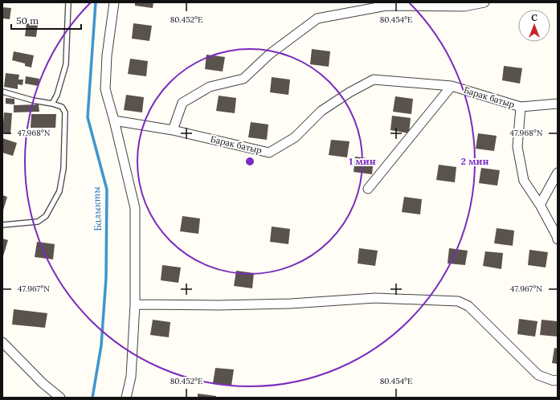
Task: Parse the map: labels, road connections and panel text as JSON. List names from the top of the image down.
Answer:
{
  "streets": {
    "street": ["Барак батыр"]
  },
  "water": ["Балыкты"],
  "scale_bar": "50 m",
  "north": "top",
  "coordinates": [
    "80.452°E",
    "80.454°E",
    "47.968°N",
    "47.967°N"
  ],
  "rings": ["1 мин", "2 мин"]
}
